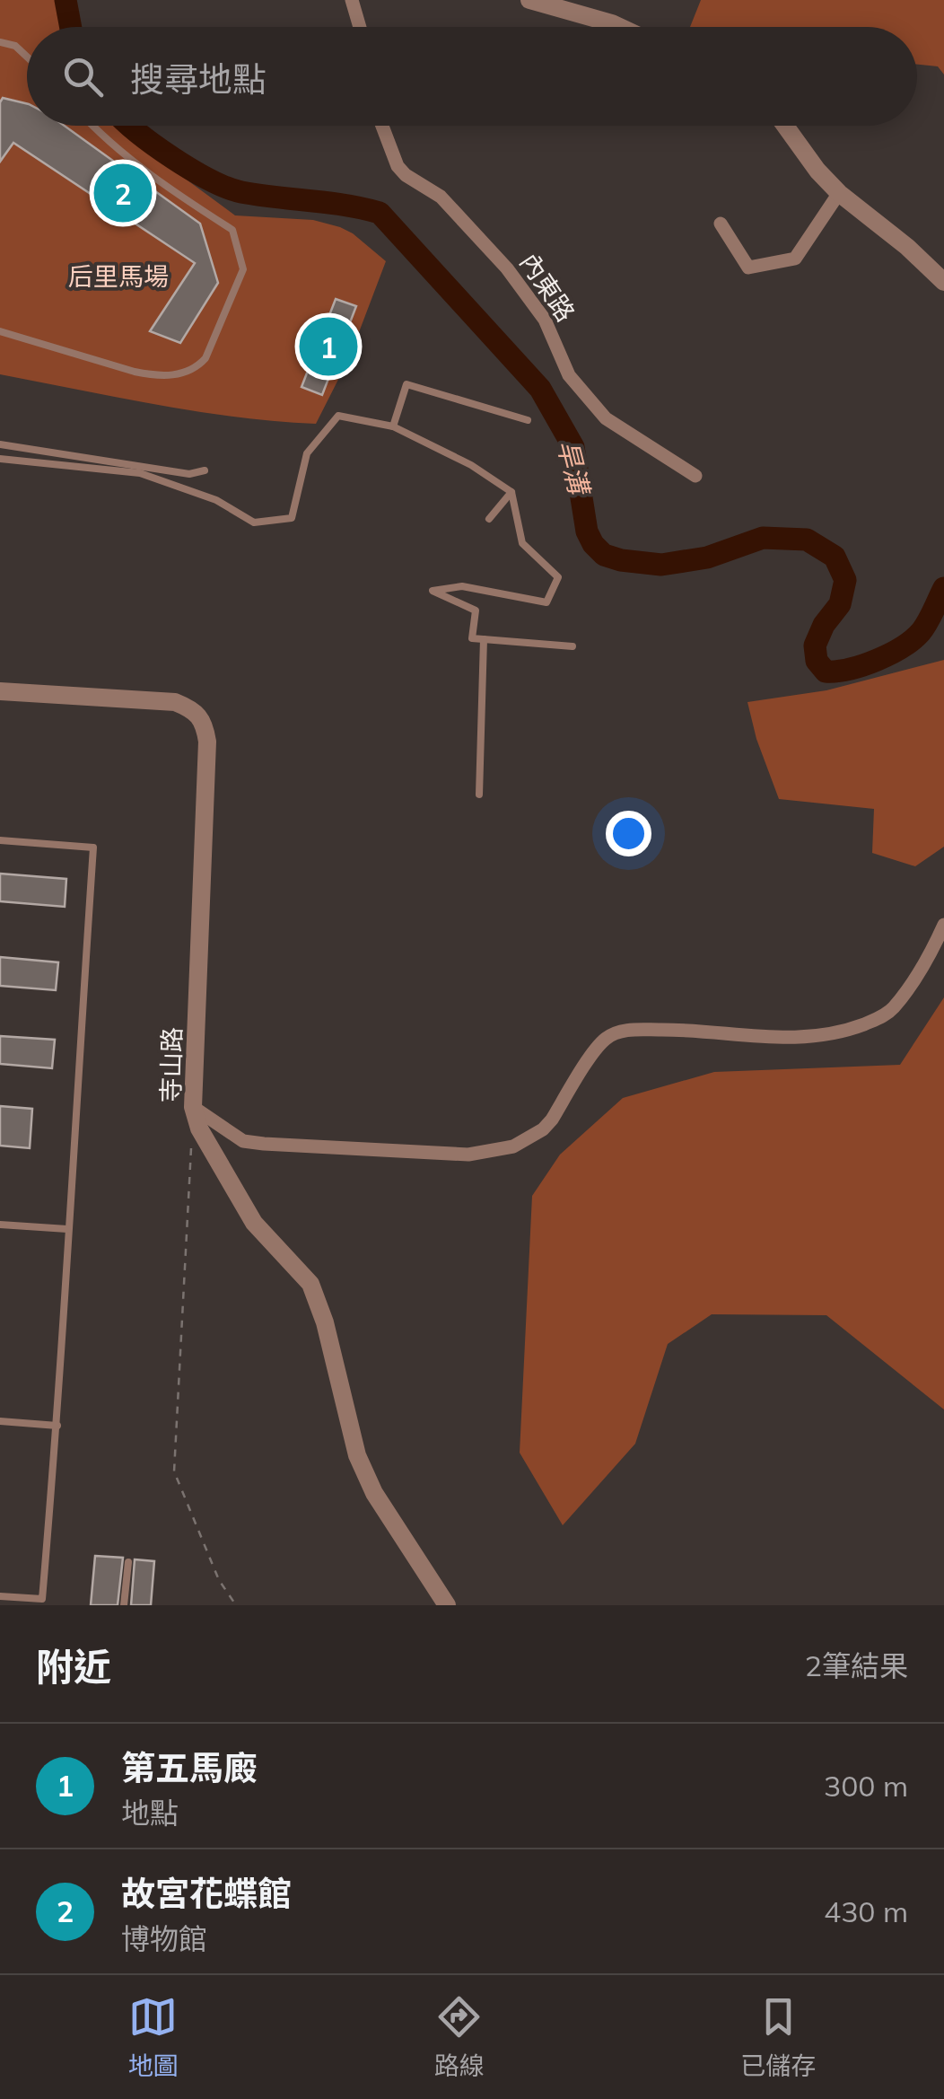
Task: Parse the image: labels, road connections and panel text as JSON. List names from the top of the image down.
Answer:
{
  "streets": {
    "street": ["內東路", "寺山路"]
  },
  "water": ["旱溝"],
  "parks": ["后里馬場"],
  "page": {
    "search": "搜尋地點",
    "pins": ["2", "1"],
    "heading": ["附近", "2筆結果"],
    "list": [
      {
        "mark": "1",
        "name": "第五馬廄",
        "note": "地點",
        "value": "300 m"
      },
      {
        "mark": "2",
        "name": "故宮花蝶館",
        "note": "博物館",
        "value": "430 m"
      }
    ],
    "nav": ["地圖", "路線", "已儲存"]
  }
}
